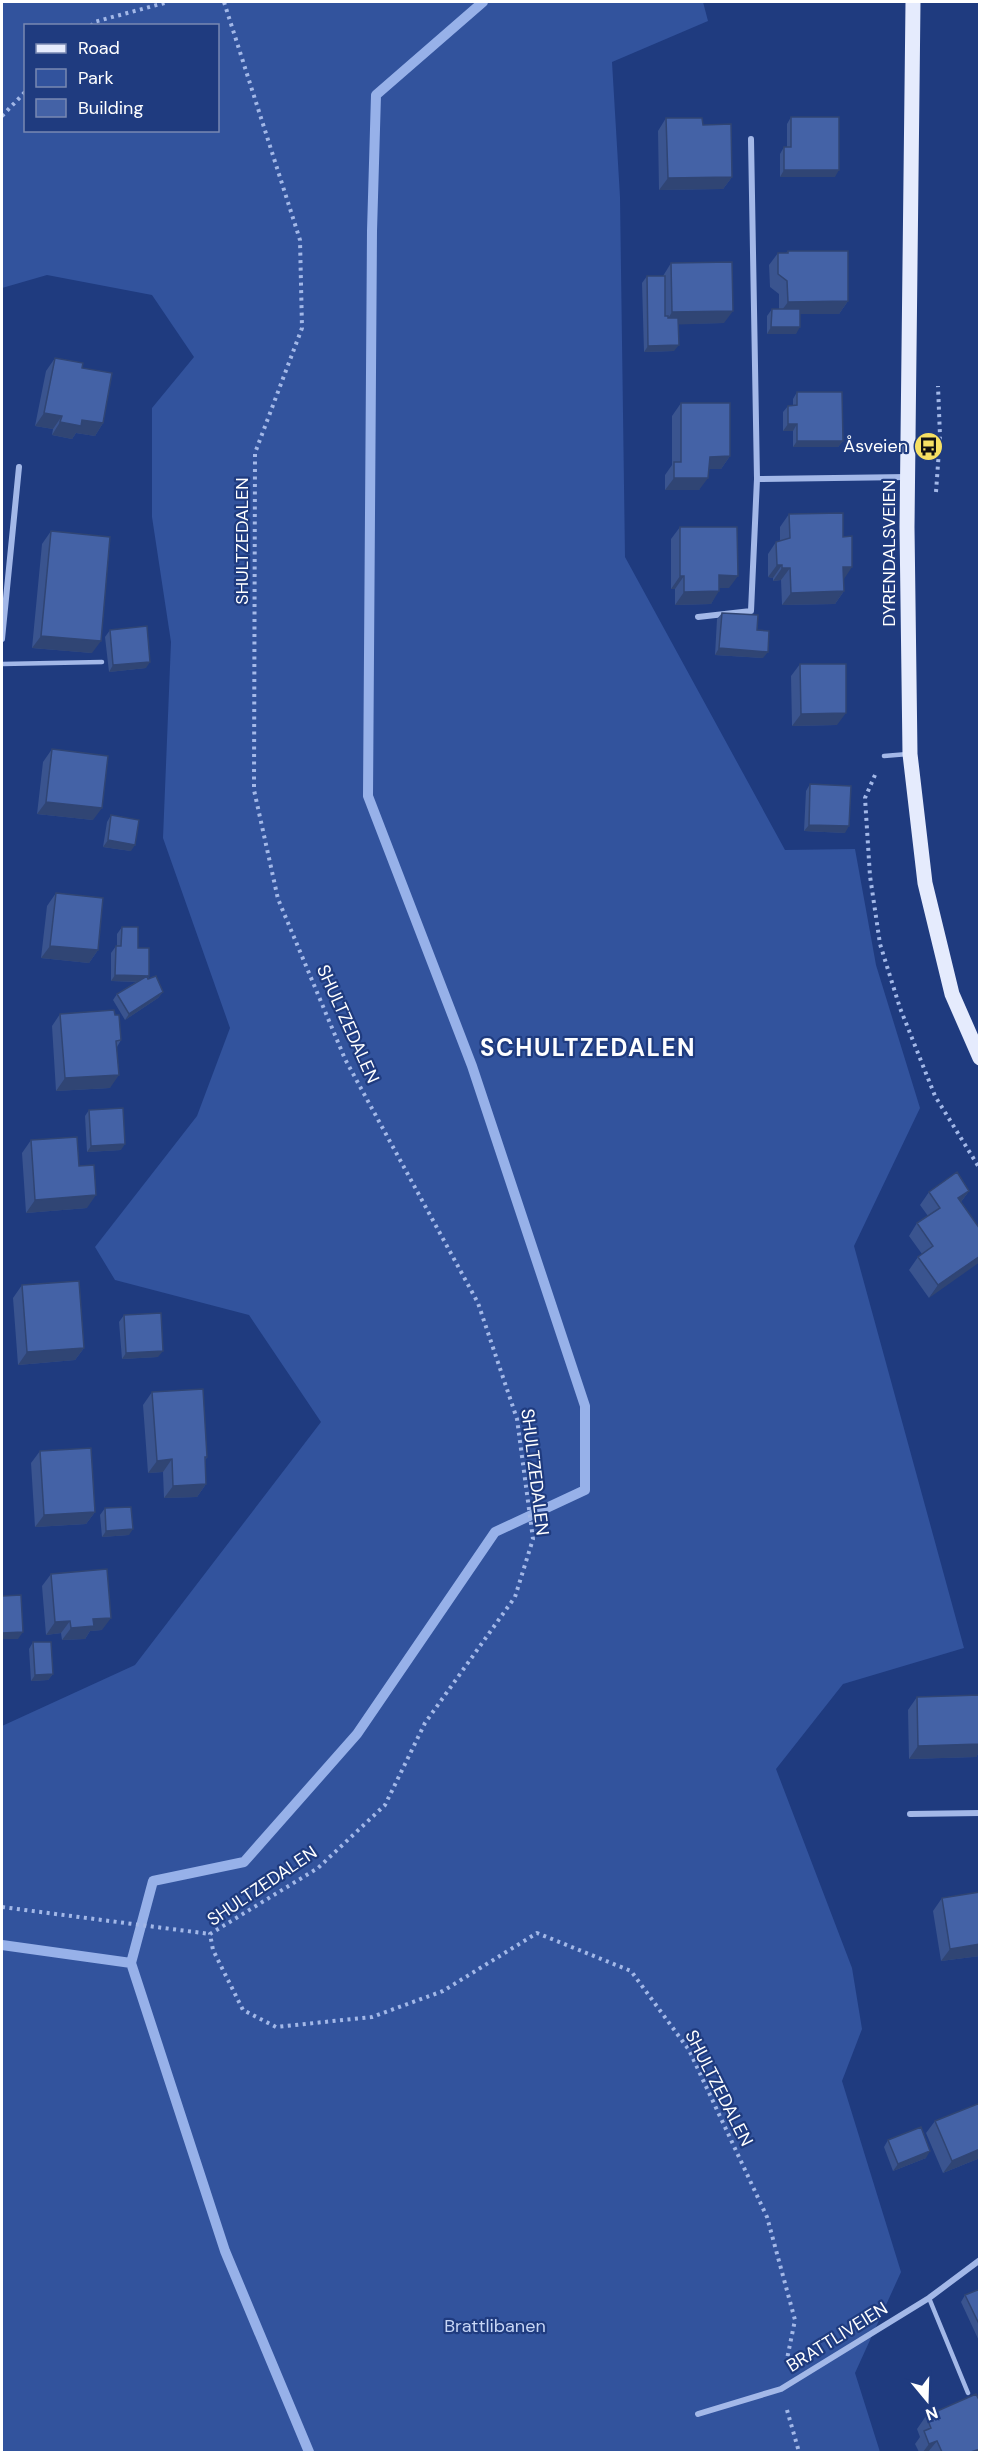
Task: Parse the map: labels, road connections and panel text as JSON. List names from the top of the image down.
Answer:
{
  "streets": {
    "main road": ["DYRENDALSVEIEN"],
    "street": ["BRATTLIVEIEN"],
    "path": ["SHULTZEDALEN"]
  },
  "crossings": [
    ["SHULTZEDALEN", "BRATTLIVEIEN"]
  ],
  "districts": ["SCHULTZEDALEN"],
  "parks": ["Brattlibanen"],
  "places": {
    "bus stop": ["Åsveien"]
  },
  "legend": ["Road", "Park", "Building"],
  "north": "bottom"
}
